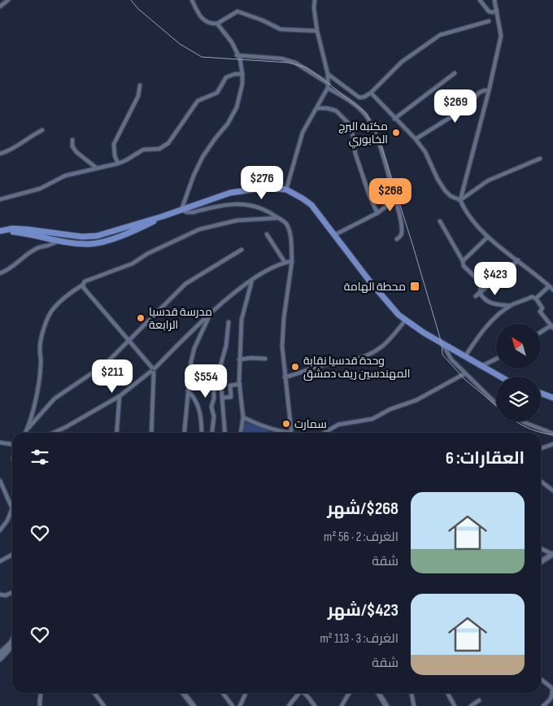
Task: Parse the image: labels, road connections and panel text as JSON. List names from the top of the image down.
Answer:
{
  "places": {
    "other": [
      "مكتبة البرج الخابوري",
      "مدرسة قدسيا الرابعة",
      "وحدة قدسيا نقابة المهندسين ريف دمشق",
      "سمارت"
    ],
    "transit": ["محطة الهامة"]
  },
  "north": "top left",
  "page": {
    "price": [
      "$269",
      "$276",
      "$268",
      "$423",
      "$211",
      "$554"
    ],
    "heading": "العقارات: 6",
    "list": [
      {
        "name": "$268/شهر",
        "note": "الغرف: 2 · 56 m² · شقة"
      },
      {
        "name": "$423/شهر",
        "note": "الغرف: 3 · 113 m² · شقة"
      }
    ]
  }
}
